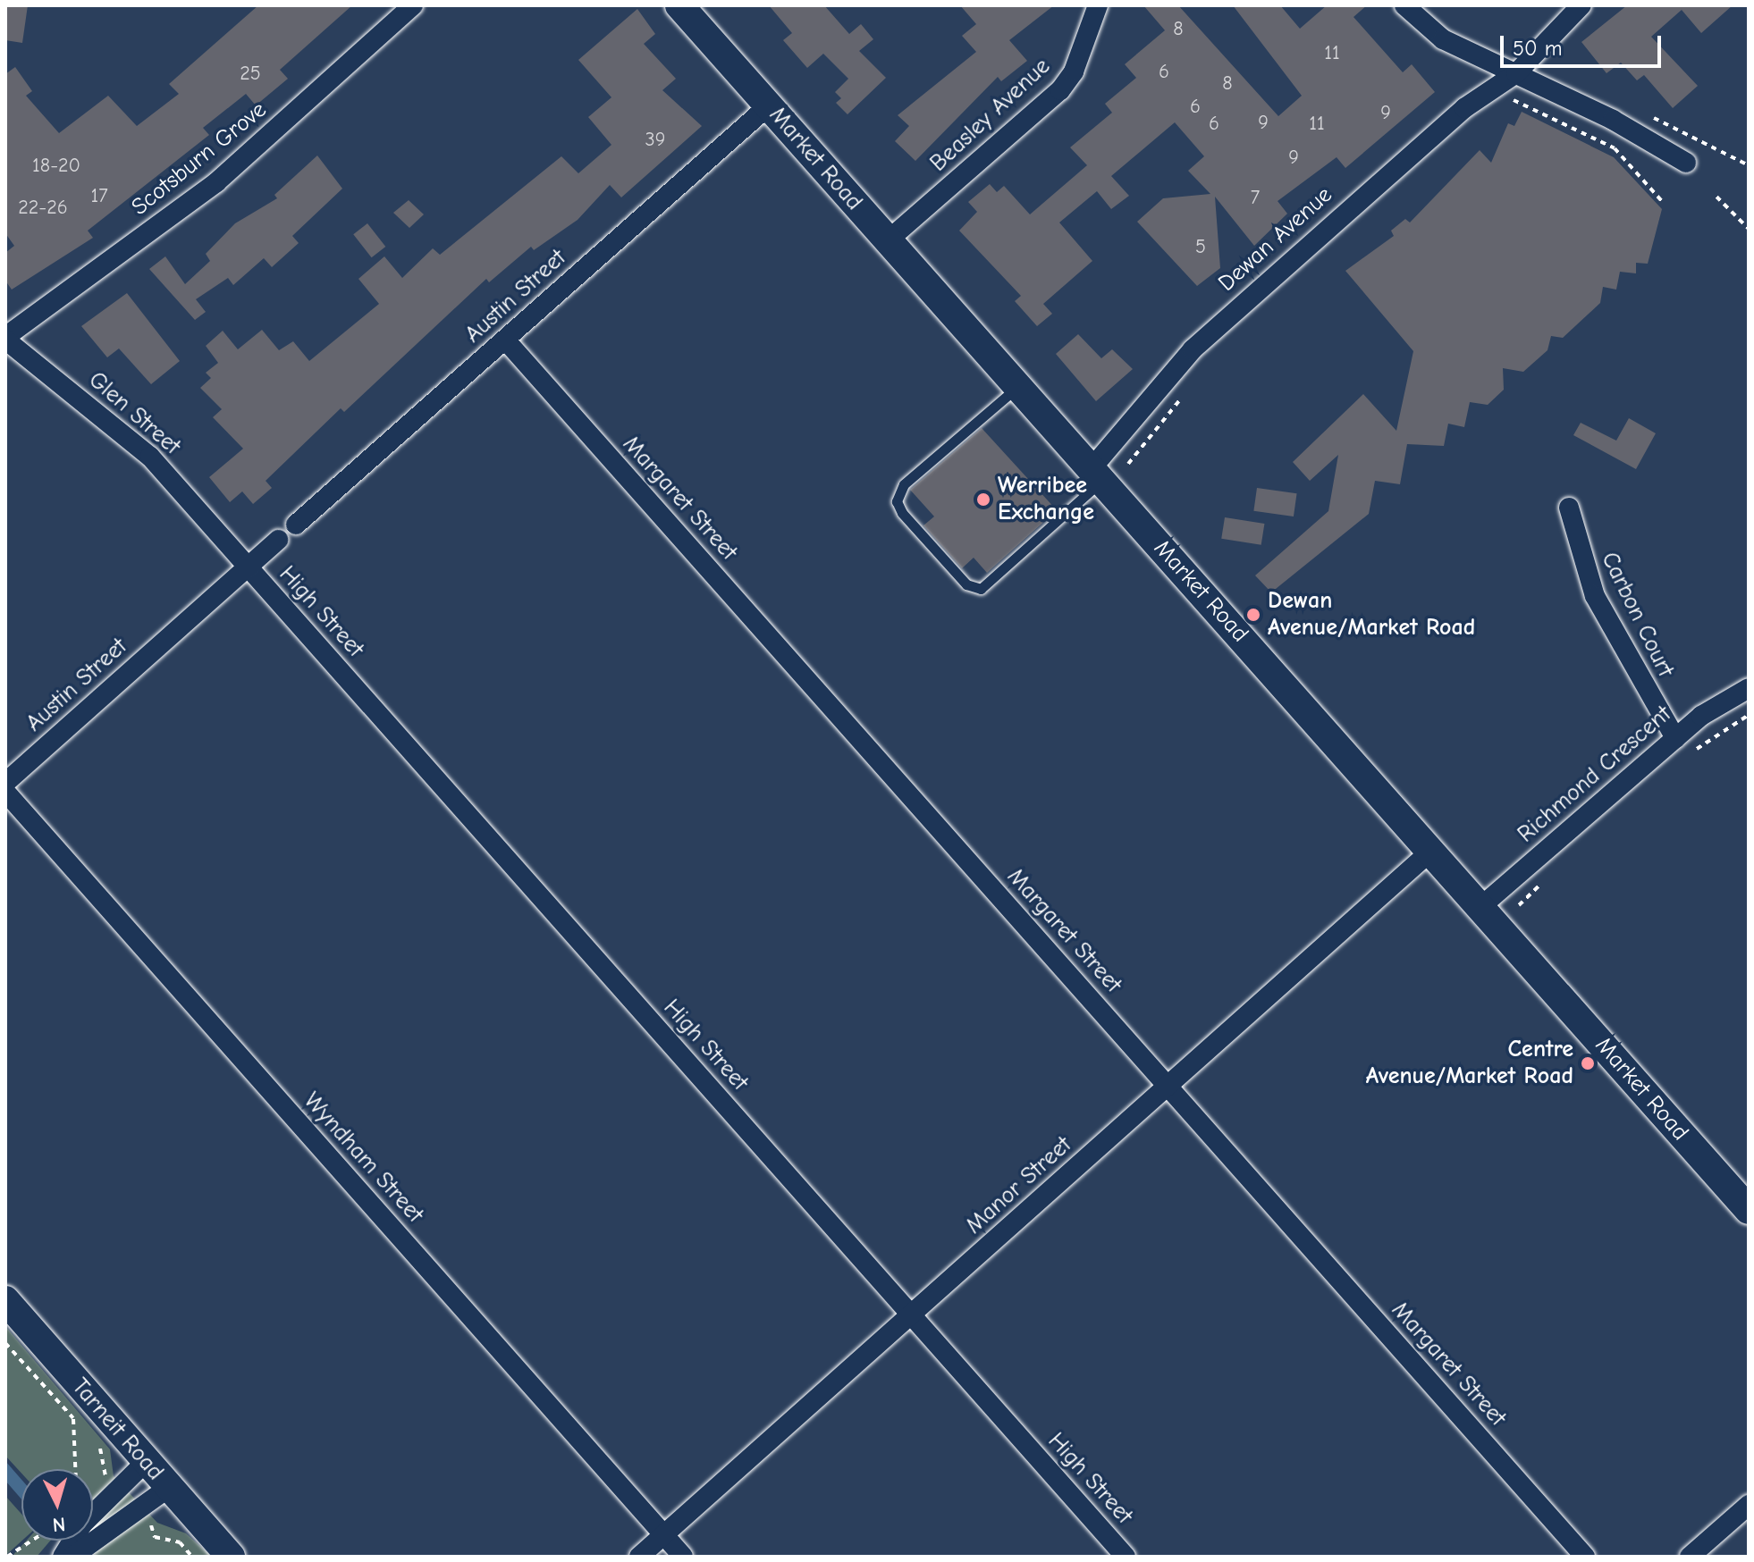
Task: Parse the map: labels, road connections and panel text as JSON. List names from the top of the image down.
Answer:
{
  "streets": {
    "street": [
      "Beasley Avenue",
      "Scotsburn Grove",
      "Market Road",
      "Dewan Avenue",
      "Austin Street",
      "Glen Street",
      "Margaret Street",
      "High Street",
      "Carbon Court",
      "Richmond Crescent",
      "Wyndham Street",
      "Manor Street",
      "Tarneit Road"
    ]
  },
  "crossings": [
    ["Beasley Avenue", "Market Road"],
    ["Scotsburn Grove", "Glen Street"],
    ["Market Road", "Dewan Avenue"],
    ["Market Road", "Austin Street"],
    ["Market Road", "Richmond Crescent"],
    ["Market Road", "Manor Street"],
    ["Austin Street", "Glen Street"],
    ["Austin Street", "Margaret Street"],
    ["Austin Street", "High Street"],
    ["Glen Street", "High Street"],
    ["Margaret Street", "Manor Street"],
    ["High Street", "Manor Street"],
    ["Carbon Court", "Richmond Crescent"],
    ["Wyndham Street", "Manor Street"]
  ],
  "places": ["Werribee Exchange", "Dewan Avenue/Market Road", "Centre Avenue/Market Road"],
  "house_numbers": [
    "8",
    "11",
    "6",
    "25",
    "8",
    "6",
    "9",
    "9",
    "6",
    "11",
    "39",
    "9",
    "18-20",
    "17",
    "7",
    "22-26",
    "5"
  ],
  "scale_bar": "50 m",
  "north": "bottom"
}
